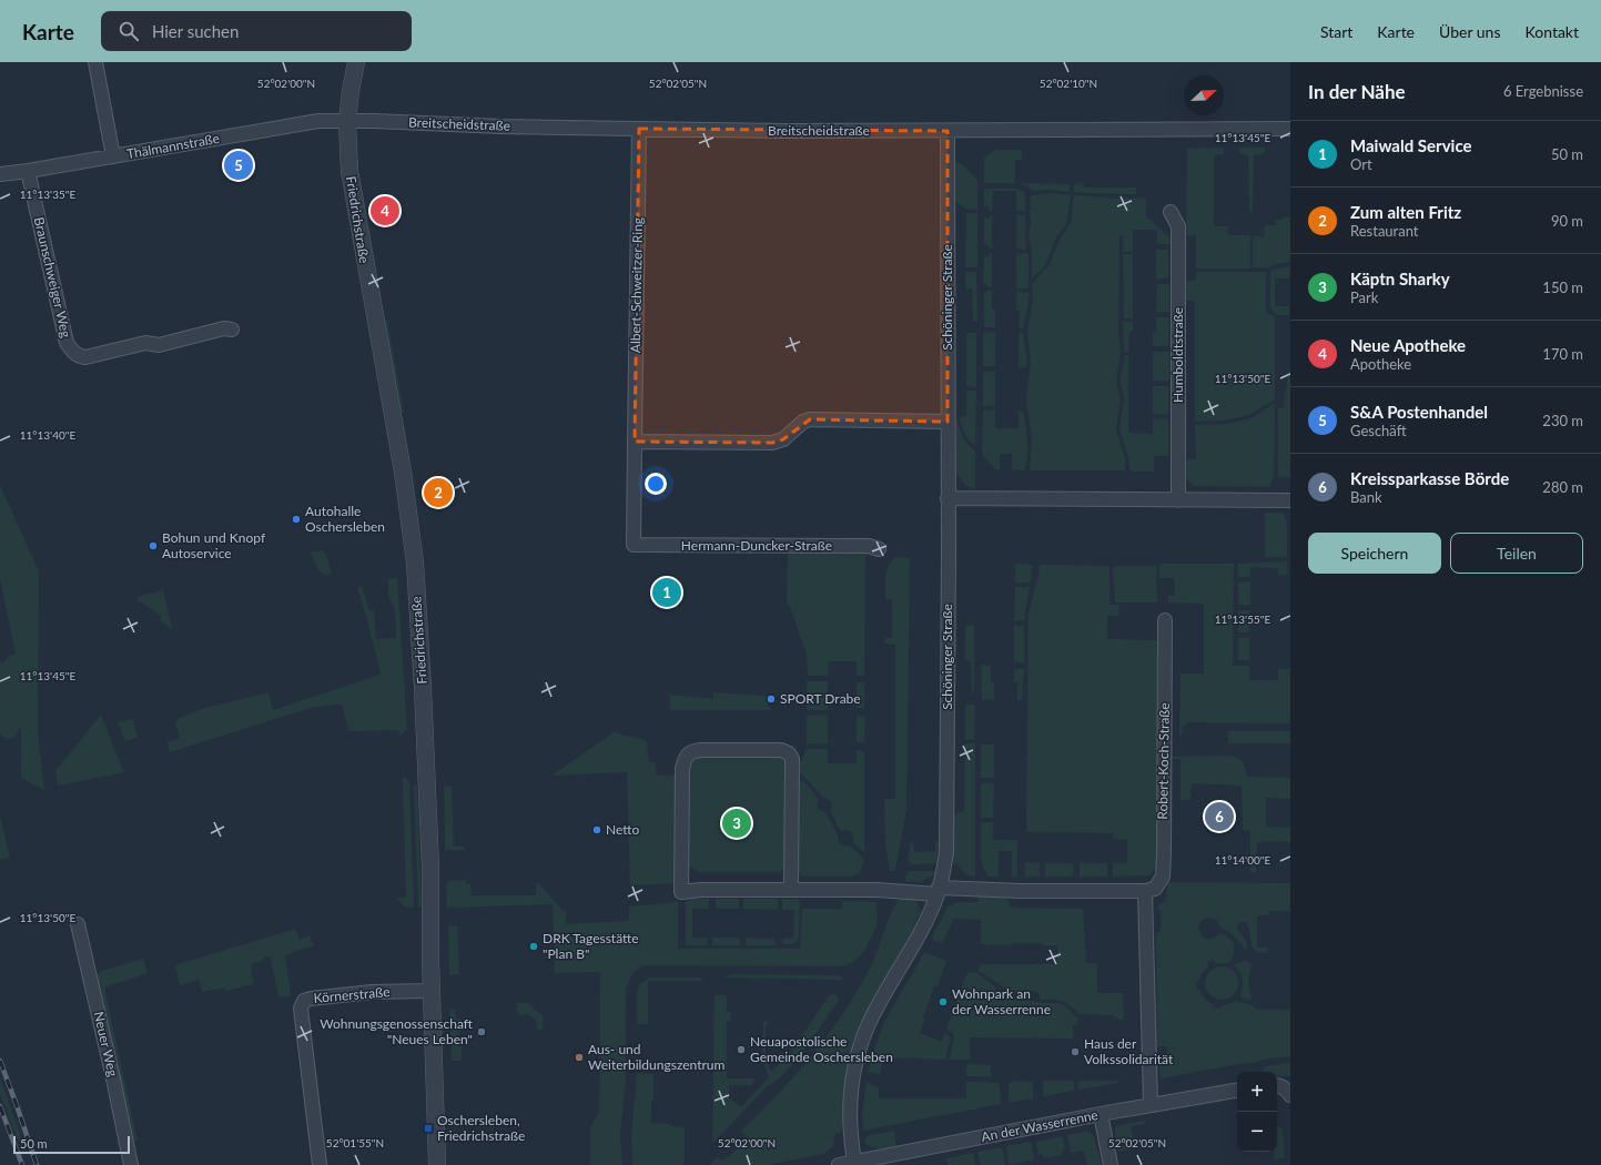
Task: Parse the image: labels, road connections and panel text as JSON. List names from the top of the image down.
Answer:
{
  "streets": {
    "street": [
      "Breitscheidstraße",
      "Thälmannstraße",
      "Friedrichstraße",
      "Braunschweiger Weg",
      "Albert-Schweitzer-Ring",
      "Schöninger Straße",
      "Humboldtstraße",
      "Hermann-Duncker-Straße",
      "Robert-Koch-Straße",
      "Körnerstraße",
      "Neuer Weg",
      "An der Wasserrenne"
    ]
  },
  "crossings": [
    ["Breitscheidstraße", "Thälmannstraße"],
    ["Breitscheidstraße", "Friedrichstraße"],
    ["Breitscheidstraße", "Albert-Schweitzer-Ring"],
    ["Breitscheidstraße", "Schöninger Straße"],
    ["Thälmannstraße", "Friedrichstraße"],
    ["Thälmannstraße", "Braunschweiger Weg"],
    ["Friedrichstraße", "Körnerstraße"],
    ["Albert-Schweitzer-Ring", "Hermann-Duncker-Straße"],
    ["Schöninger Straße", "An der Wasserrenne"]
  ],
  "places": {
    "other": [
      "Autohalle Oschersleben",
      "Bohun und Knopf Autoservice",
      "SPORT Drabe",
      "Netto",
      "DRK Tagesstätte \"Plan B\"",
      "Wohnpark an der Wasserrenne",
      "Wohnungsgenossenschaft \"Neues Leben\"",
      "Neuapostolische Gemeinde Oschersleben",
      "Haus der Volkssolidarität",
      "Aus- und Weiterbildungszentrum"
    ],
    "transit": ["Oschersleben, Friedrichstraße"]
  },
  "scale_bar": "50 m",
  "north": "top right",
  "page": {
    "header": "Karte",
    "search": "Hier suchen",
    "nav": [
      "Start",
      "Karte",
      "Über uns",
      "Kontakt"
    ],
    "heading": ["In der Nähe", "6 Ergebnisse"],
    "list": [
      {
        "mark": "1",
        "name": "Maiwald Service",
        "note": "Ort",
        "value": "50 m"
      },
      {
        "mark": "2",
        "name": "Zum alten Fritz",
        "note": "Restaurant",
        "value": "90 m"
      },
      {
        "mark": "3",
        "name": "Käptn Sharky",
        "note": "Park",
        "value": "150 m"
      },
      {
        "mark": "4",
        "name": "Neue Apotheke",
        "note": "Apotheke",
        "value": "170 m"
      },
      {
        "mark": "5",
        "name": "S&A Postenhandel",
        "note": "Geschäft",
        "value": "230 m"
      },
      {
        "mark": "6",
        "name": "Kreissparkasse Börde",
        "note": "Bank",
        "value": "280 m"
      }
    ],
    "pins": [
      "5",
      "4",
      "2",
      "1",
      "6",
      "3"
    ],
    "buttons": ["Speichern", "Teilen"],
    "map_buttons": ["+", "−"],
    "scale": "50 m"
  },
  "coordinates": [
    "52°02'00\"N",
    "52°02'05\"N",
    "52°02'10\"N",
    "11°13'45\"E",
    "11°13'35\"E",
    "11°13'50\"E",
    "11°13'40\"E",
    "11°13'55\"E",
    "11°14'00\"E",
    "52°01'55\"N"
  ]
}
